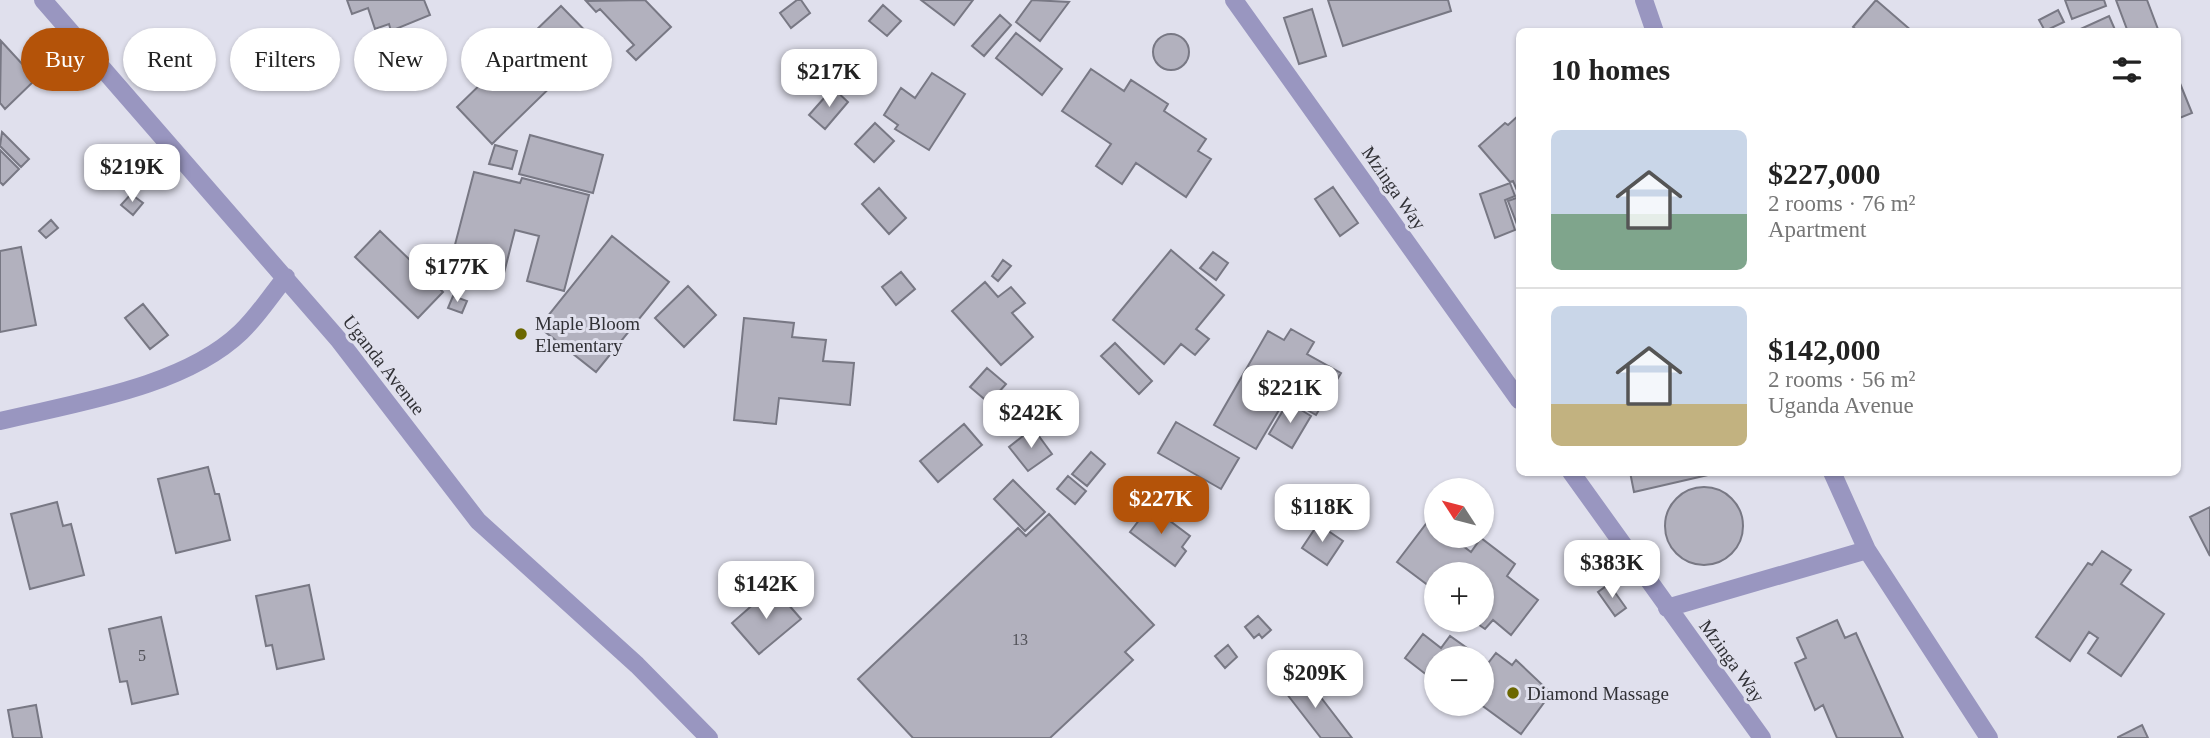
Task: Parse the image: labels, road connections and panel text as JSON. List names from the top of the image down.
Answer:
{
  "streets": {
    "street": ["Mzinga Way", "Uganda Avenue"]
  },
  "places": ["Maple Bloom Elementary", "Diamond Massage"],
  "house_numbers": ["13", "5"],
  "north": "top left",
  "page": {
    "chip": [
      "Buy",
      "Rent",
      "Filters",
      "New",
      "Apartment"
    ],
    "heading": "10 homes",
    "price": [
      "$217K",
      "$219K",
      "$177K",
      "$221K",
      "$242K",
      "$227K",
      "$118K",
      "$383K",
      "$142K",
      "$209K"
    ],
    "list": [
      {
        "name": "$227,000",
        "note": "2 rooms · 76 m² · Apartment"
      },
      {
        "name": "$142,000",
        "note": "2 rooms · 56 m² · Uganda Avenue"
      }
    ],
    "map_buttons": ["+", "−"]
  }
}
